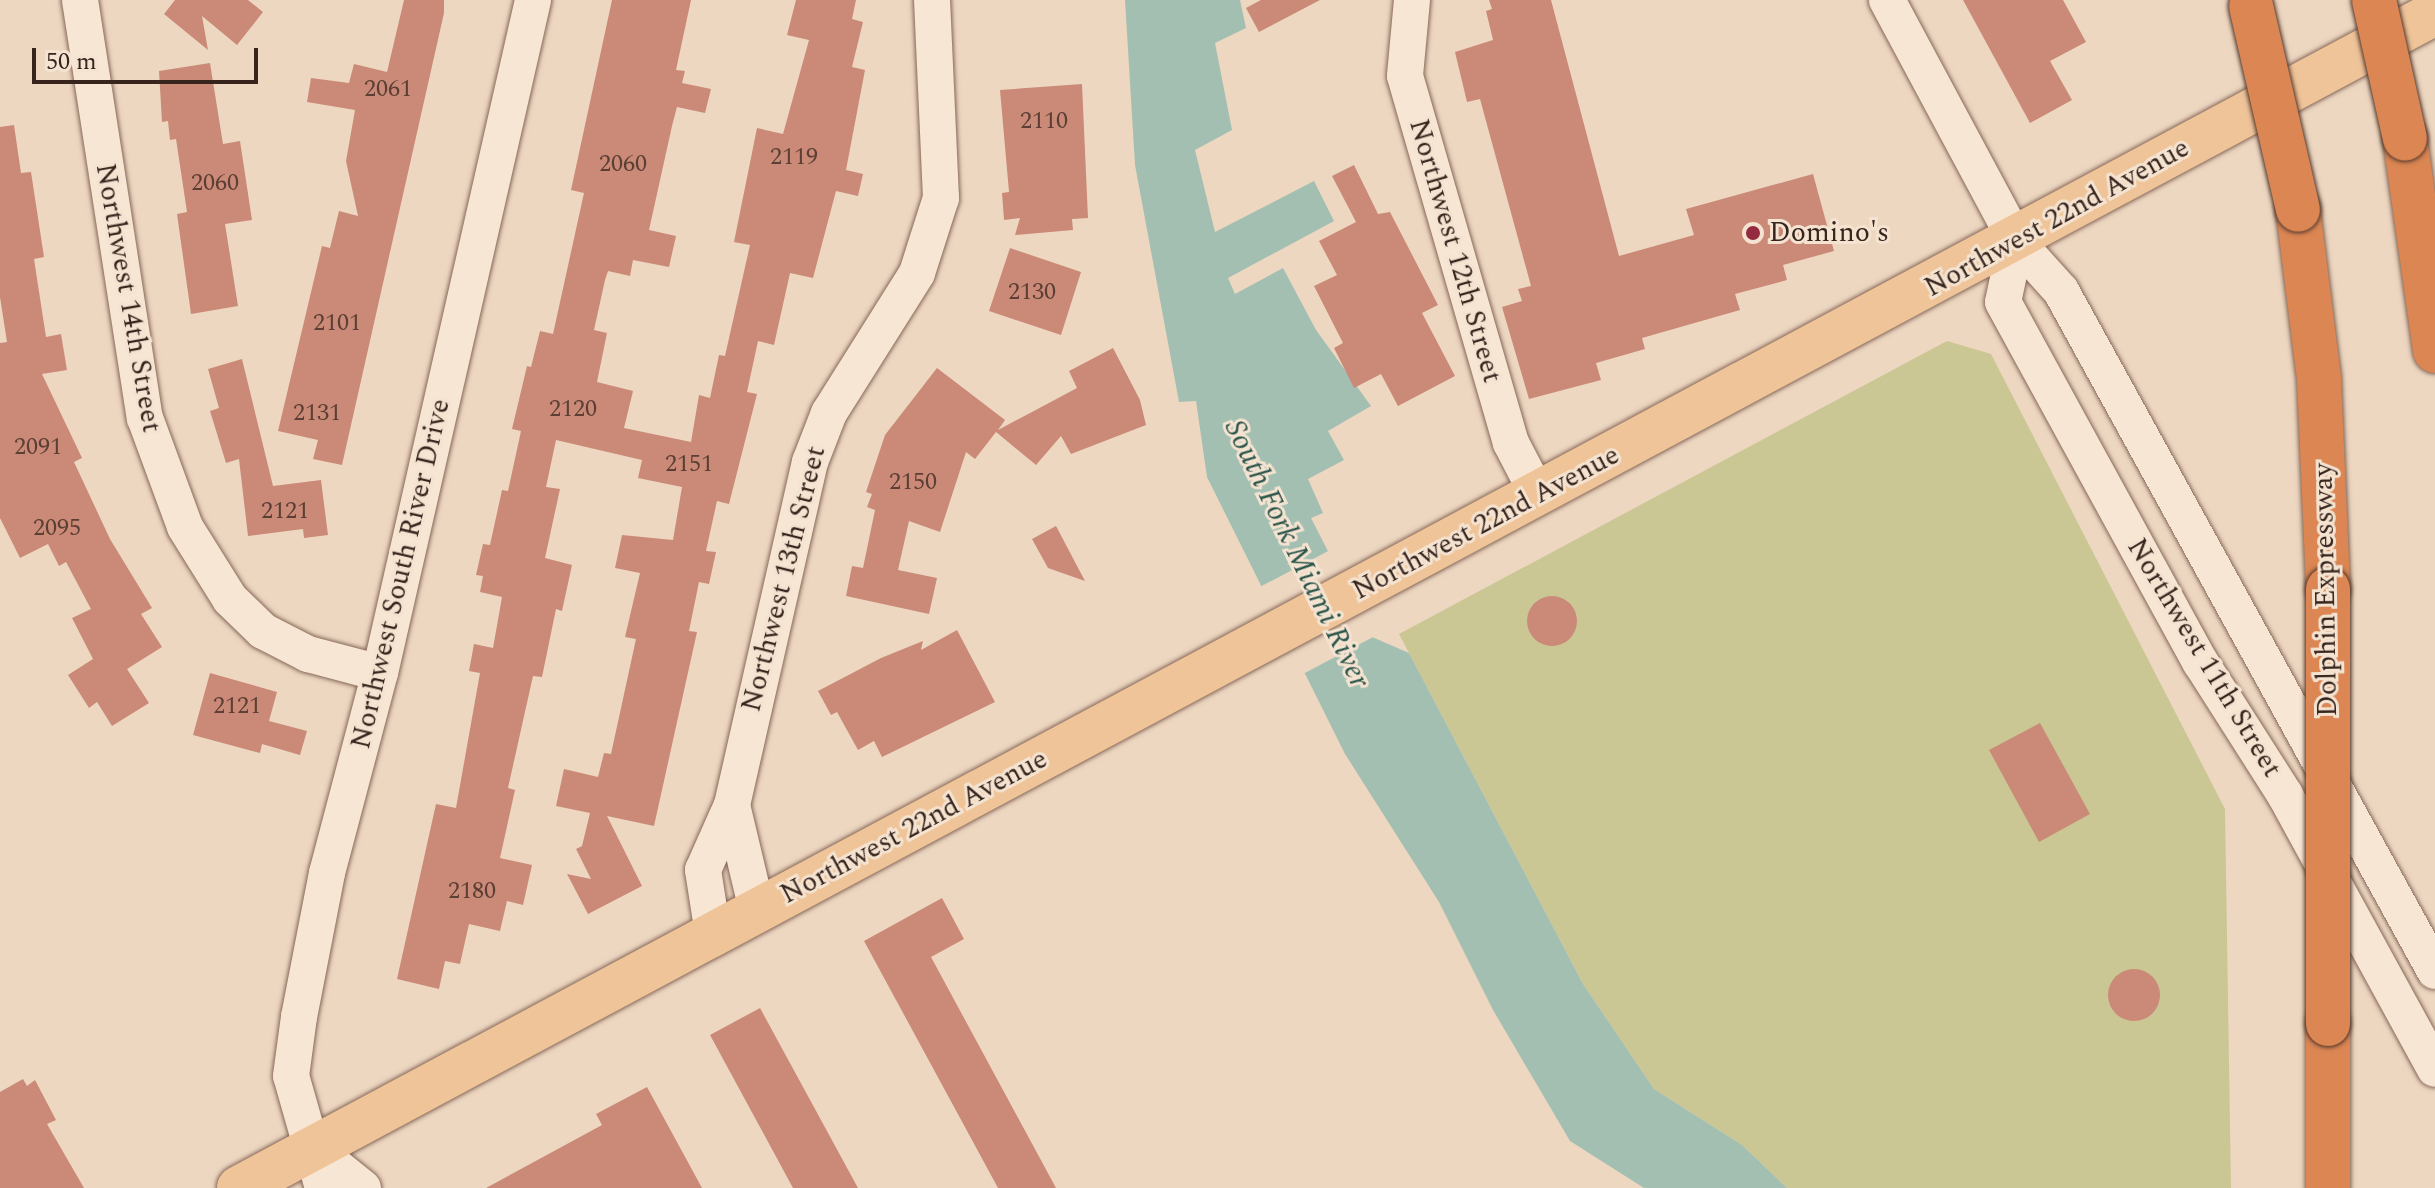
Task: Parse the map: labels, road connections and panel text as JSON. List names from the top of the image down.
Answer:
{
  "streets": {
    "highway": ["Dolphin Expressway"],
    "main road": ["Northwest 22nd Avenue"],
    "street": [
      "Northwest 12th Street",
      "Northwest 14th Street",
      "Northwest South River Drive",
      "Northwest 13th Street",
      "Northwest 11th Street"
    ]
  },
  "crossings": [
    ["Northwest 22nd Avenue", "Northwest 12th Street"],
    ["Northwest 22nd Avenue", "Northwest South River Drive"],
    ["Northwest 22nd Avenue", "Northwest 13th Street"],
    ["Northwest 22nd Avenue", "Northwest 11th Street"],
    ["Northwest 14th Street", "Northwest South River Drive"],
    ["Dolphin Expressway", "Northwest 11th Street"]
  ],
  "water": ["South Fork Miami River"],
  "places": ["Domino's"],
  "house_numbers": [
    "2061",
    "2110",
    "2119",
    "2060",
    "2060",
    "2130",
    "2101",
    "2120",
    "2131",
    "2091",
    "2151",
    "2150",
    "2121",
    "2095",
    "2121",
    "2180"
  ],
  "scale_bar": "50 m"
}
